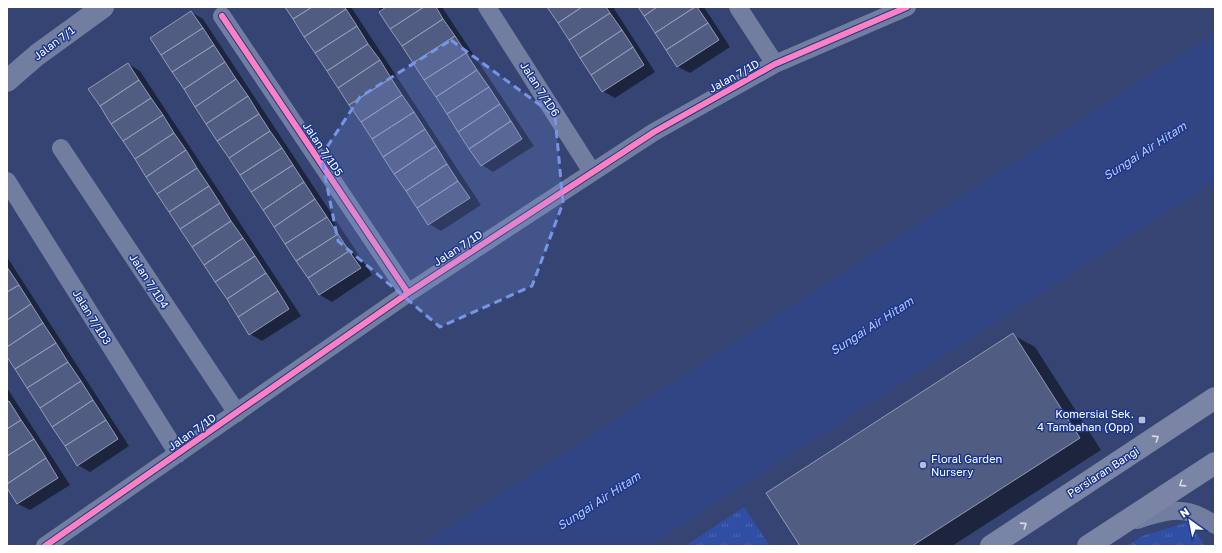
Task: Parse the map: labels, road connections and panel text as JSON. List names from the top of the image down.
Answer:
{
  "streets": {
    "main road": ["Persiaran Bangi"],
    "street": [
      "Jalan 7/1",
      "Jalan 7/1D",
      "Jalan 7/1D6",
      "Jalan 7/1D5",
      "Jalan 7/1D4",
      "Jalan 7/1D3"
    ]
  },
  "crossings": [
    ["Jalan 7/1D", "Jalan 7/1D6"],
    ["Jalan 7/1D", "Jalan 7/1D5"],
    ["Jalan 7/1D", "Jalan 7/1D4"],
    ["Jalan 7/1D", "Jalan 7/1D3"]
  ],
  "water": ["Sungai Air Hitam"],
  "places": {
    "transit": ["Komersial Sek. 4 Tambahan (Opp)"],
    "other": ["Floral Garden Nursery"]
  },
  "north": "top left"
}
